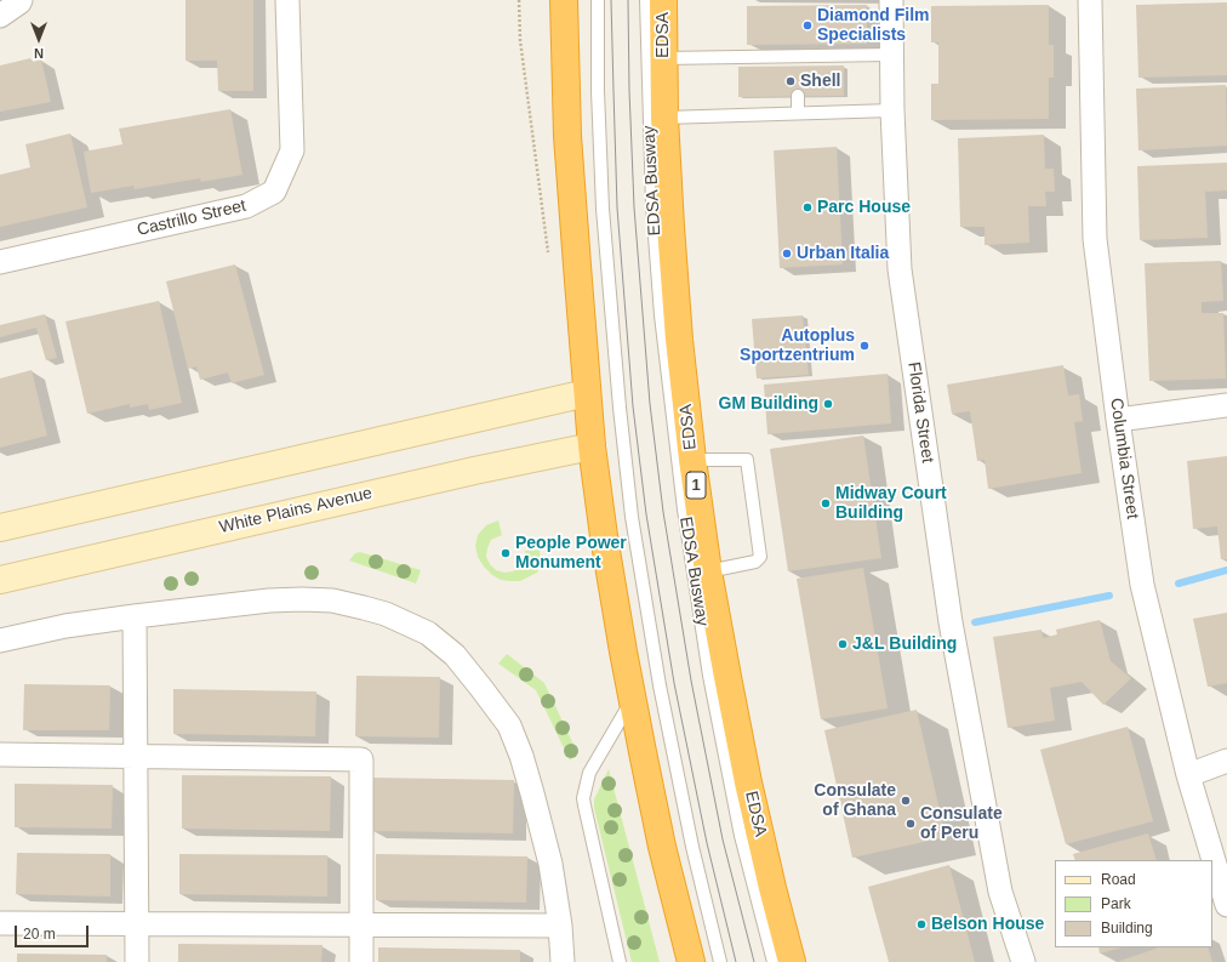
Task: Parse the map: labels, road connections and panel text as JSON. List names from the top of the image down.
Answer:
{
  "streets": {
    "highway": ["EDSA", "1"],
    "street": [
      "Castrillo Street",
      "Florida Street",
      "Columbia Street",
      "White Plains Avenue"
    ],
    "lane": ["EDSA Busway"]
  },
  "places": [
    "Diamond Film Specialists",
    "Shell",
    "Parc House",
    "Urban Italia",
    "Autoplus Sportzentrium",
    "GM Building",
    "Midway Court Building",
    "People Power Monument",
    "J&L Building",
    "Consulate of Ghana",
    "Consulate of Peru",
    "Belson House"
  ],
  "legend": ["Road", "Park", "Building"],
  "scale_bar": "20 m",
  "north": "bottom"
}
